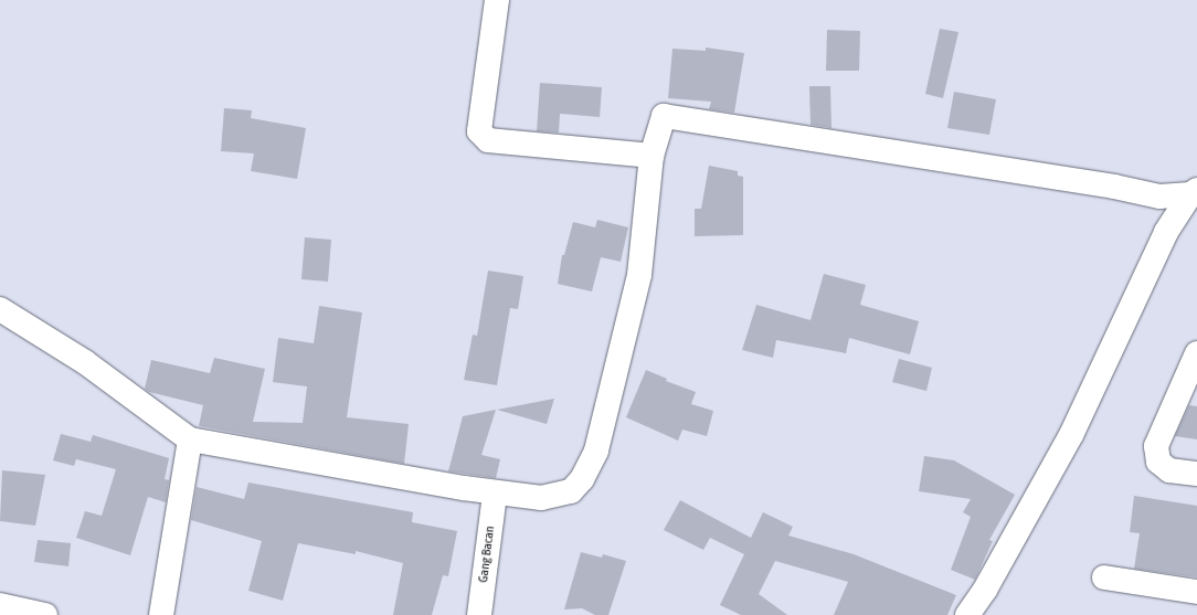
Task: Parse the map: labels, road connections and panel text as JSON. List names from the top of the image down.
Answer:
{
  "streets": {
    "street": ["Gang Bacan"]
  }
}
